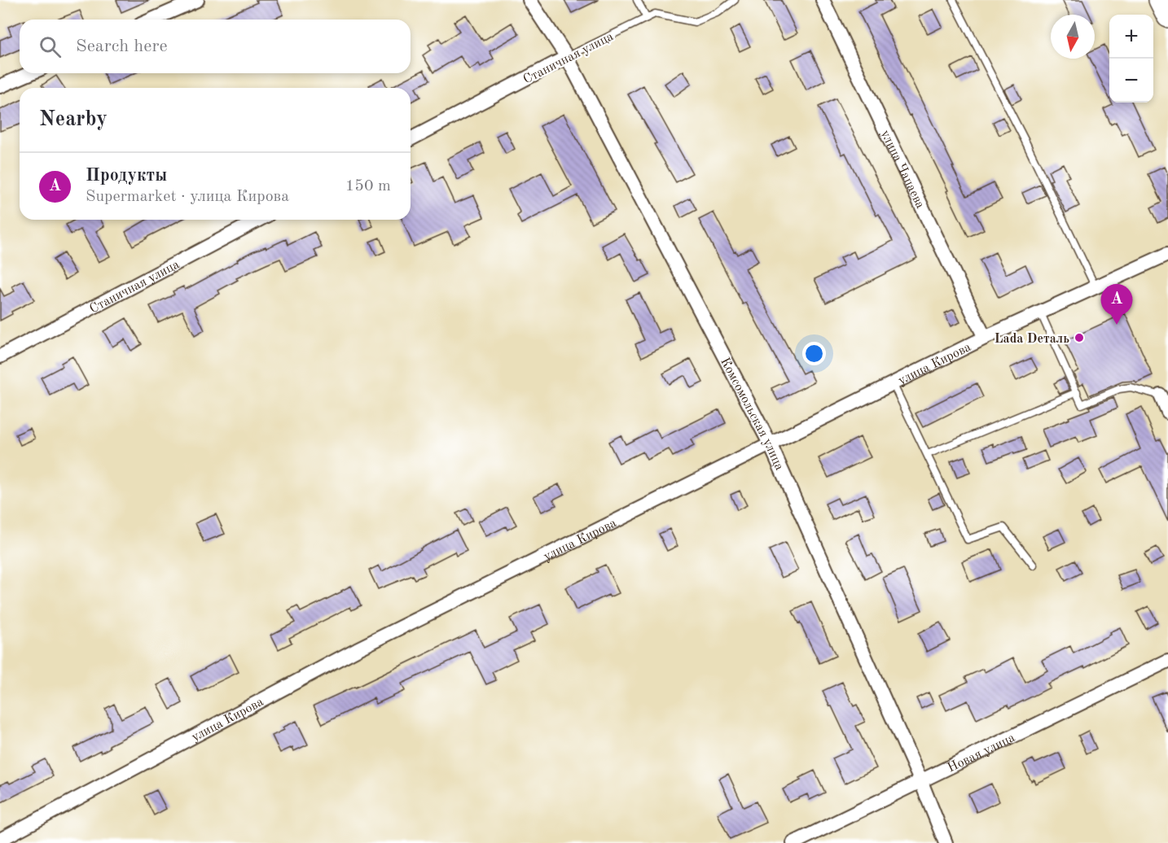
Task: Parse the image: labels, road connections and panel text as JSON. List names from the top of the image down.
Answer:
{
  "streets": {
    "street": [
      "Станичная улица",
      "улица Чапаева",
      "улица Кирова",
      "Комсомольская улица",
      "Новая улица"
    ]
  },
  "crossings": [
    ["Станичная улица", "Комсомольская улица"],
    ["улица Чапаева", "улица Кирова"],
    ["улица Кирова", "Комсомольская улица"],
    ["Комсомольская улица", "Новая улица"]
  ],
  "places": ["Lada Dеталь"],
  "north": "bottom",
  "page": {
    "map_buttons": ["+", "−"],
    "search": "Search here",
    "heading": "Nearby",
    "list": [
      {
        "mark": "A",
        "name": "Продукты",
        "note": "Supermarket · улица Кирова",
        "value": "150 m"
      }
    ],
    "pins": "A"
  }
}
